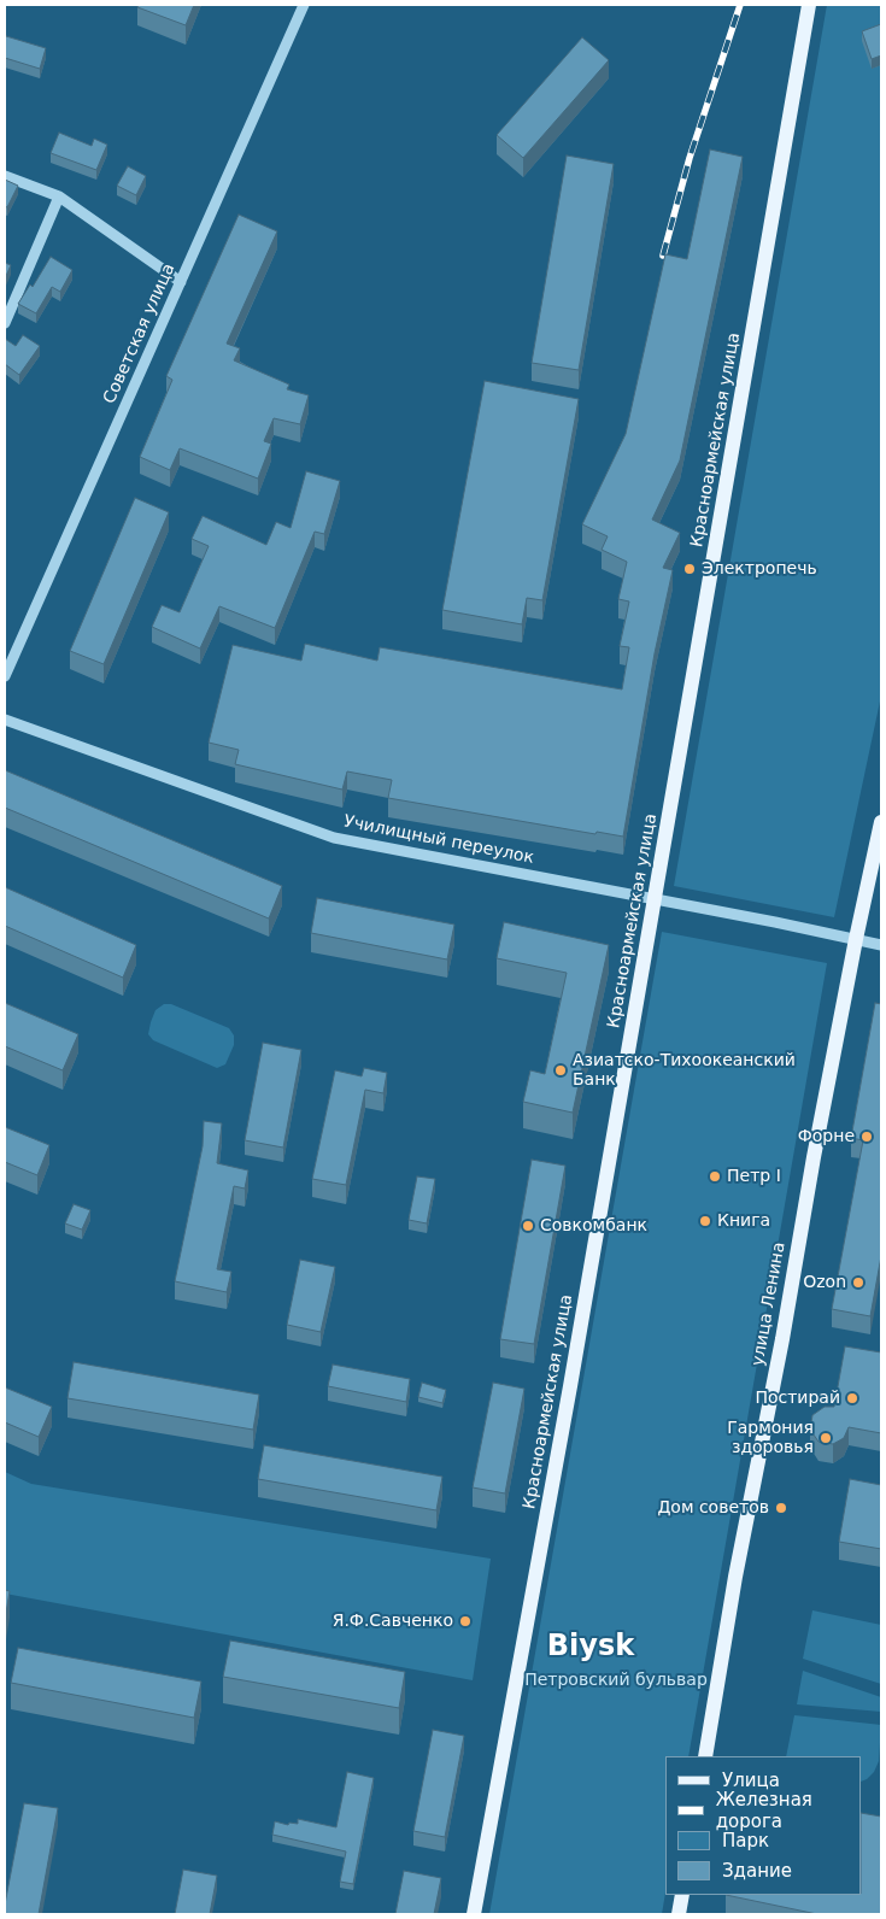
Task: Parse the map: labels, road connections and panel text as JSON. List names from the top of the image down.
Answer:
{
  "streets": {
    "main road": ["Красноармейская улица", "улица Ленина"],
    "street": ["Советская улица", "Училищный переулок"]
  },
  "crossings": [
    ["Красноармейская улица", "Училищный переулок"],
    ["Училищный переулок", "улица Ленина"]
  ],
  "districts": ["Biysk"],
  "parks": ["Петровский бульвар"],
  "places": [
    "Электропечь",
    "Азиатско-Тихоокеанский Банк",
    "Форне",
    "Петр I",
    "Книга",
    "Совкомбанк",
    "Ozon",
    "Постирай",
    "Гармония здоровья",
    "Дом советов",
    "Я.Ф.Савченко"
  ],
  "legend": [
    "Улица",
    "Железная дорога",
    "Парк",
    "Здание"
  ]
}
